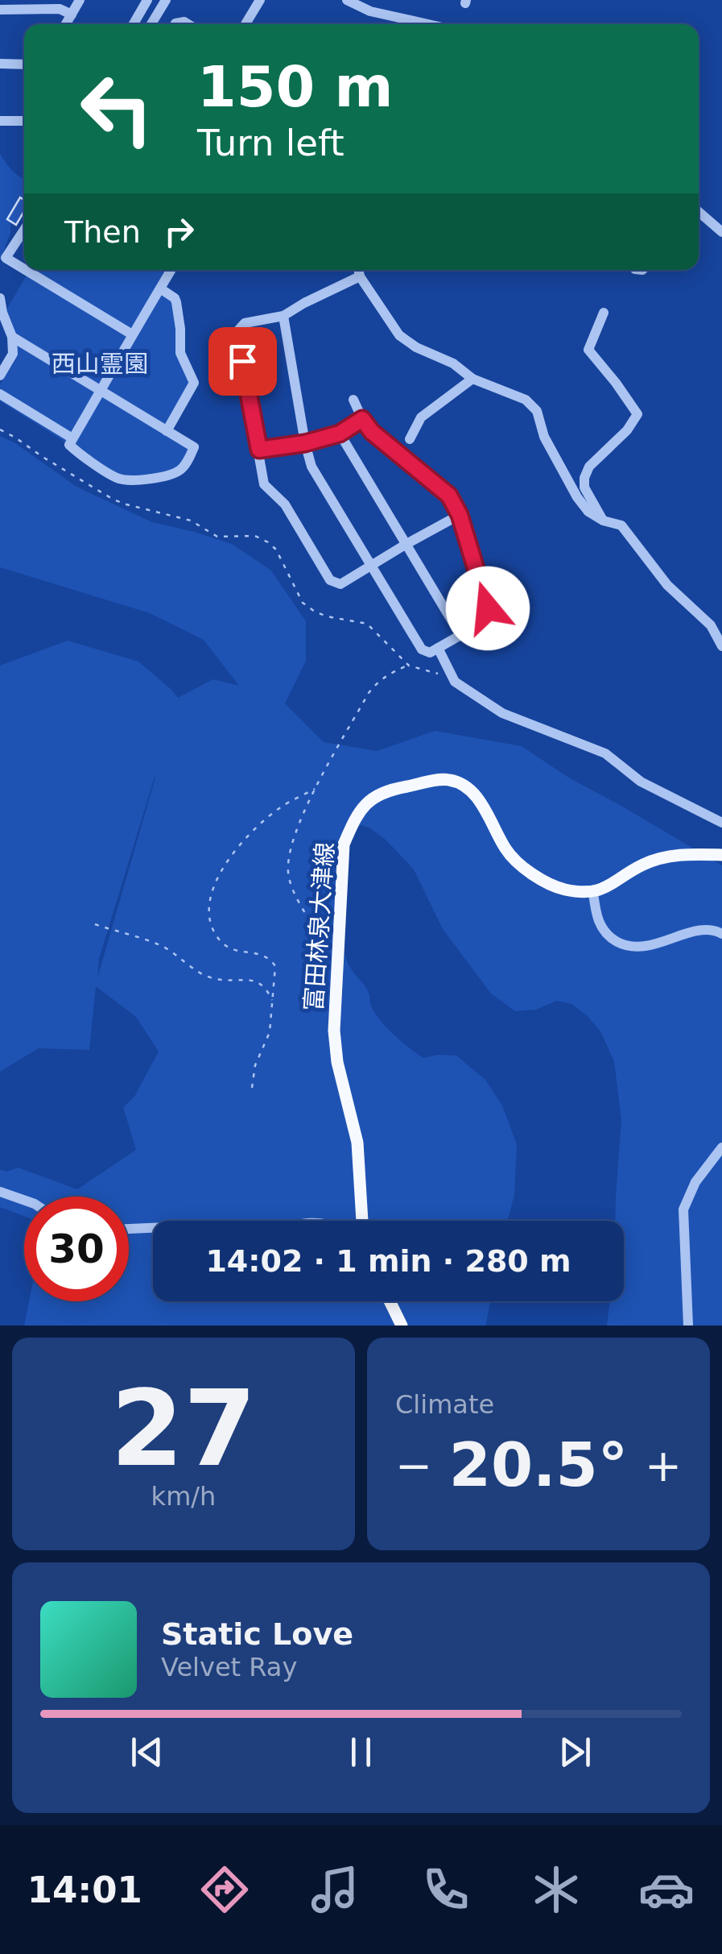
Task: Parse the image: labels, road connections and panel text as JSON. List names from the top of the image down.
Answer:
{
  "streets": {
    "main road": ["富田林泉大津線"]
  },
  "parks": ["西山霊園"],
  "page": {
    "turn": ["150 m", "Turn left"],
    "then": "Then",
    "limit": "30",
    "trip": "14:02 · 1 min · 280 m",
    "tile": [
      ["27", "km/h"],
      "Climate"
    ],
    "heat": ["−", "20.5°", "+"],
    "song": ["Static Love", "Velvet Ray"],
    "tabs": "14:01"
  }
}
